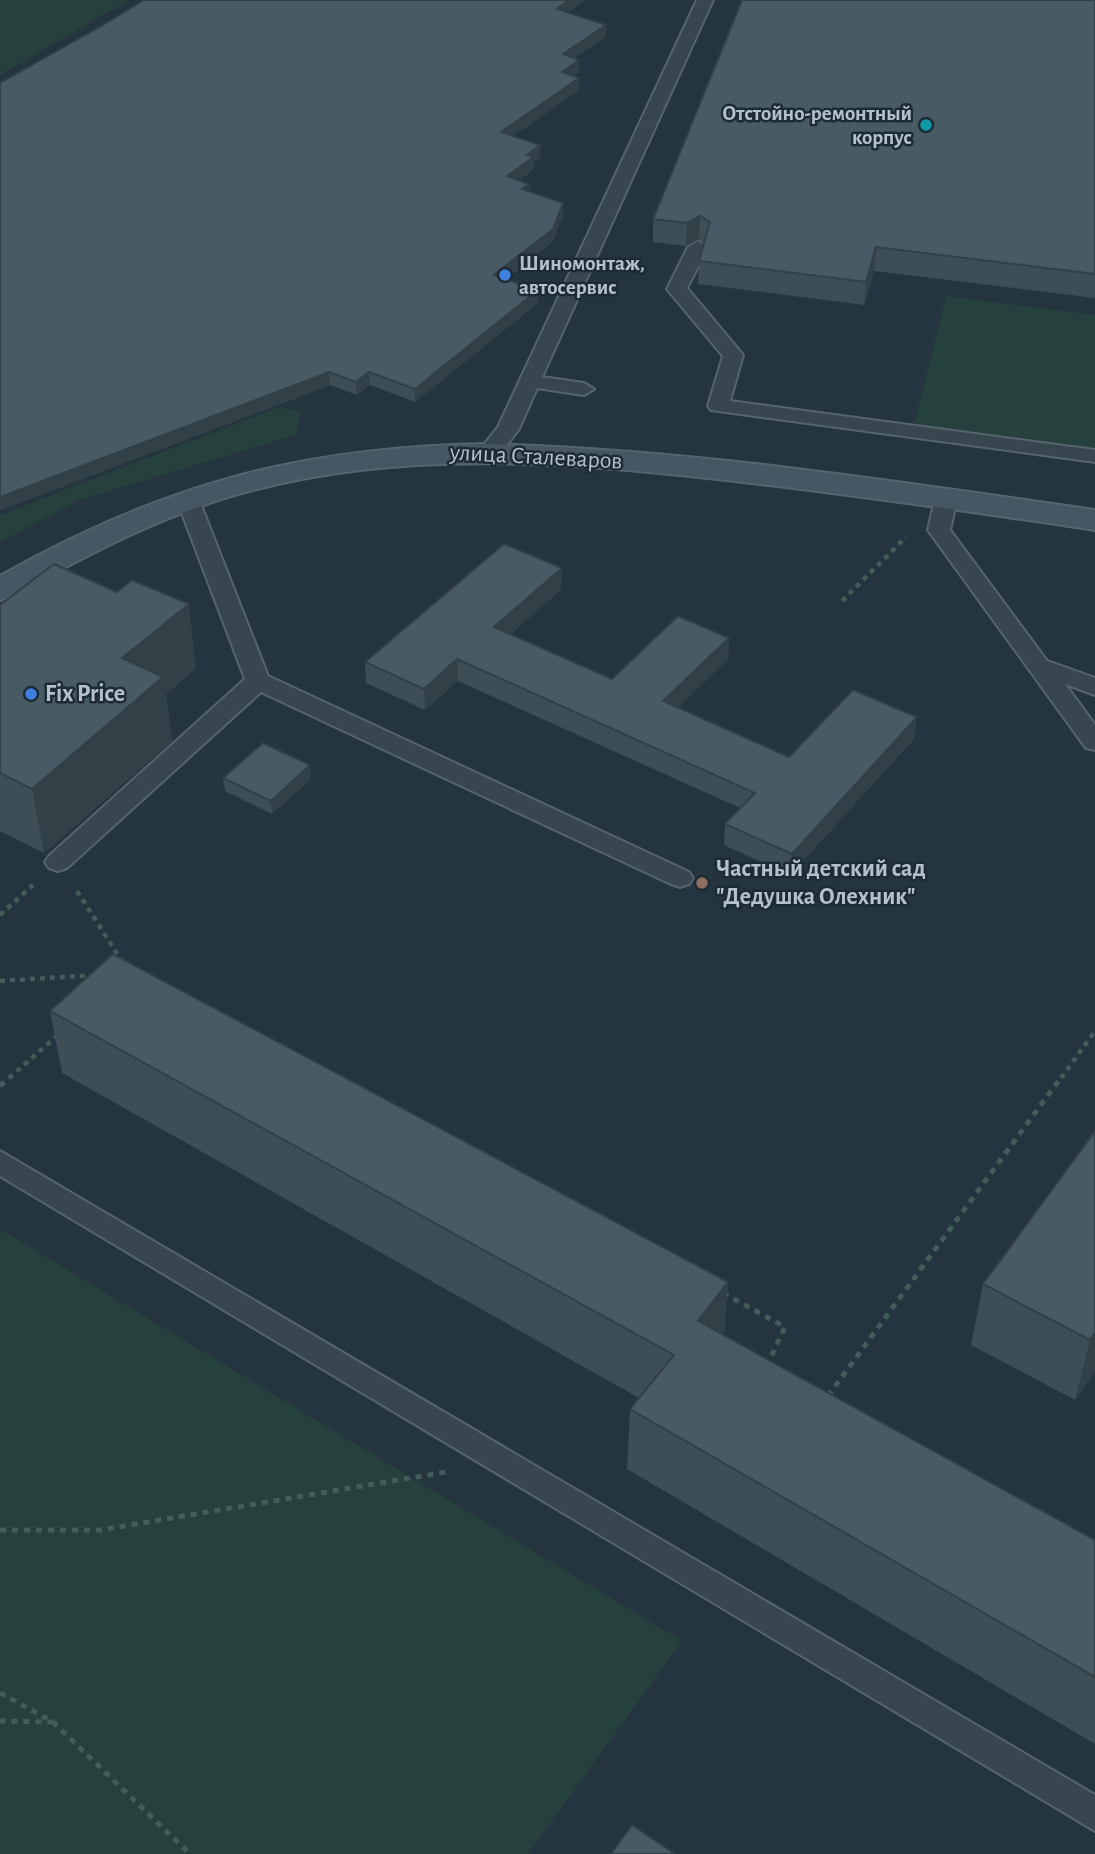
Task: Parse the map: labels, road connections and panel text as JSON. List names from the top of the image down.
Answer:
{
  "streets": {
    "main road": ["улица Сталеваров"]
  },
  "places": [
    "Отстойно-ремонтный корпус",
    "Шиномонтаж, автосервис",
    "Fix Price",
    "Частный детский сад \"Дедушка Олехник\""
  ]
}
